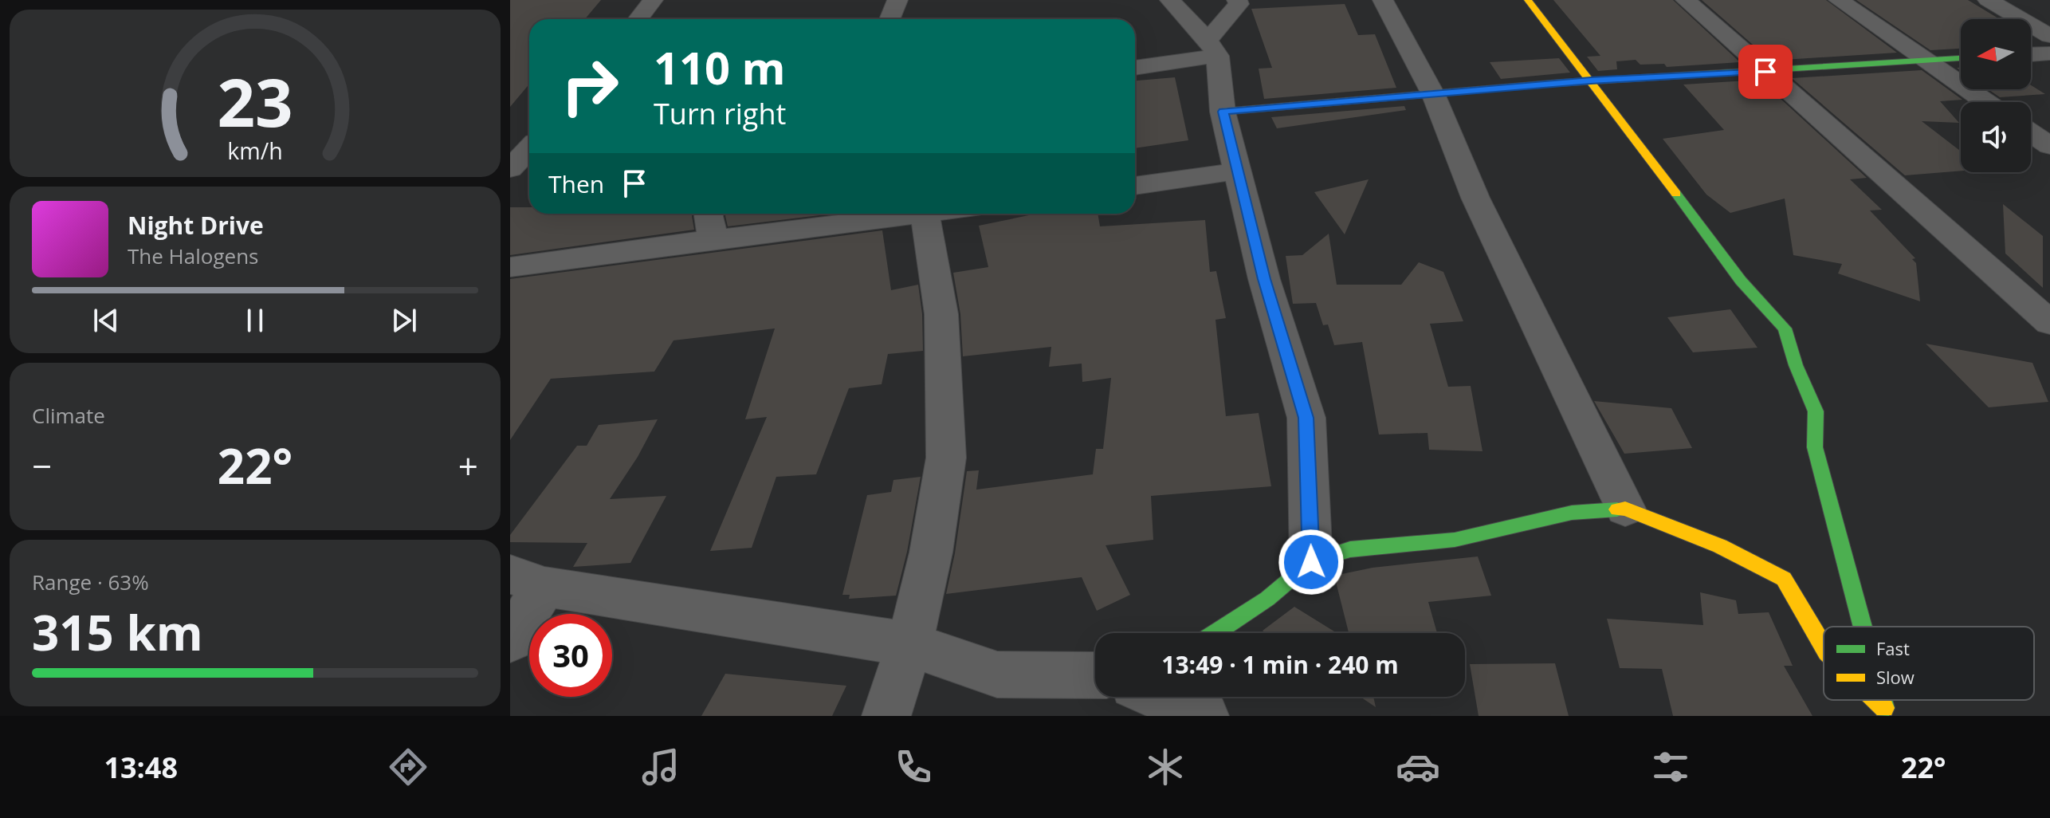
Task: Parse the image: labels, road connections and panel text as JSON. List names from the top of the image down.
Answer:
{
  "legend": ["Fast", "Slow"],
  "north": "left",
  "page": {
    "turn": ["110 m", "Turn right"],
    "then": "Then",
    "song": ["Night Drive", "The Halogens"],
    "tile": [
      "Climate",
      ["Range · 63%", "315 km"]
    ],
    "heat": ["−", "22°", "+"],
    "limit": "30",
    "trip": "13:49 · 1 min · 240 m",
    "tabs": ["13:48", "22°"],
    "gauge": ["23", "km/h"]
  }
}
